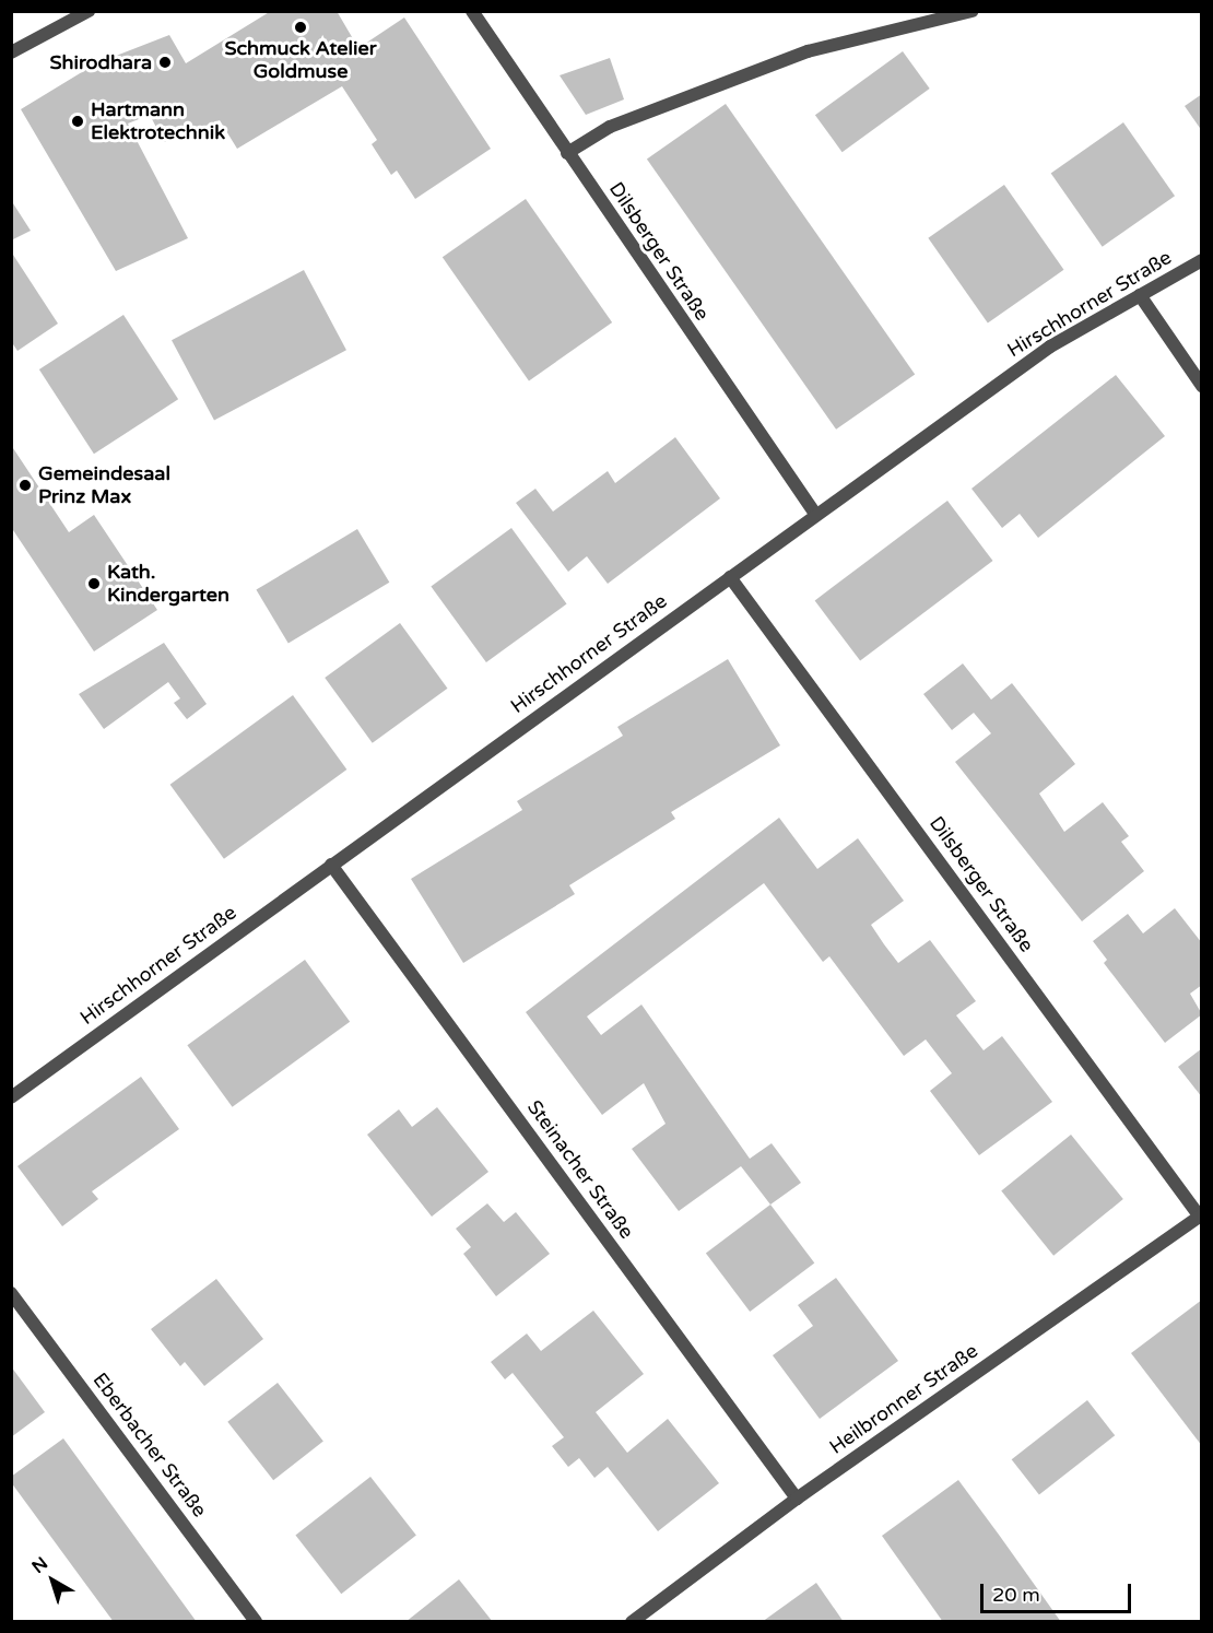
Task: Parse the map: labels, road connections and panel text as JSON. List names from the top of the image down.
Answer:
{
  "streets": {
    "street": [
      "Dilsberger Straße",
      "Hirschhorner Straße",
      "Steinacher Straße",
      "Heilbronner Straße",
      "Eberbacher Straße"
    ]
  },
  "crossings": [
    ["Dilsberger Straße", "Hirschhorner Straße"],
    ["Dilsberger Straße", "Heilbronner Straße"],
    ["Hirschhorner Straße", "Steinacher Straße"],
    ["Steinacher Straße", "Heilbronner Straße"]
  ],
  "places": [
    "Schmuck Atelier Goldmuse",
    "Shirodhara",
    "Hartmann Elektrotechnik",
    "Gemeindesaal Prinz Max",
    "Kath. Kindergarten"
  ],
  "scale_bar": "20 m",
  "north": "top left"
}
